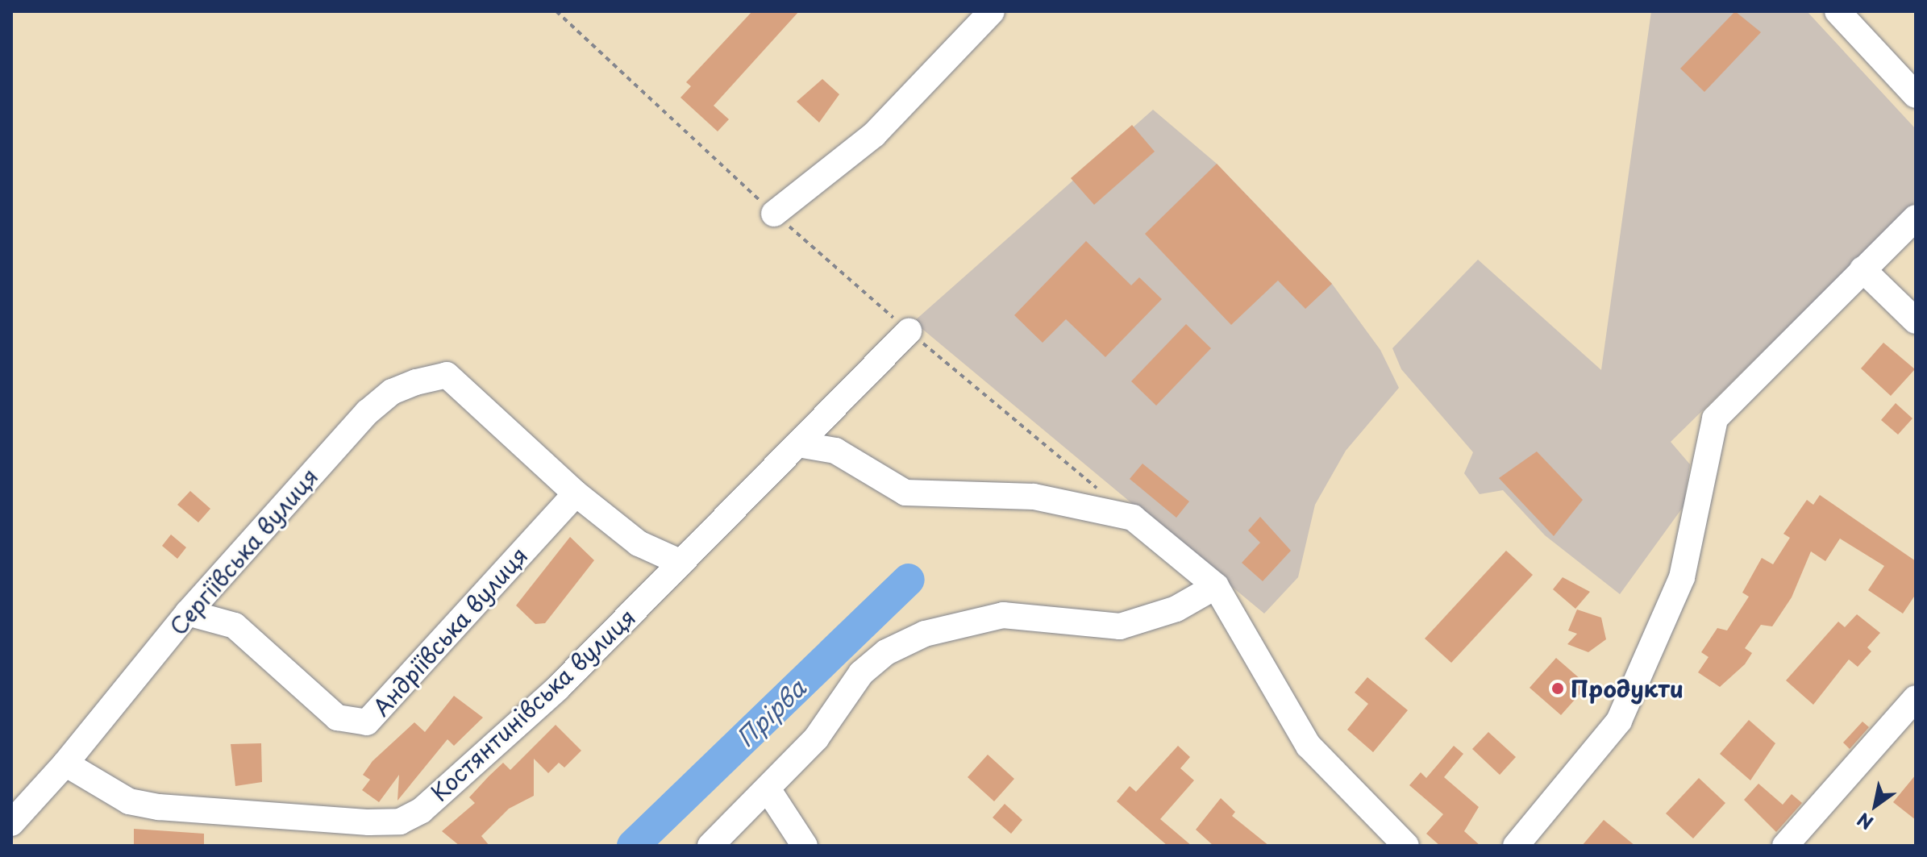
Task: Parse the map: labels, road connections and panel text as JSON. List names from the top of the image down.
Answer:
{
  "streets": {
    "street": ["Сергіївська вулиця", "Андріївська вулиця", "Костянтинівська вулиця"]
  },
  "crossings": [
    ["Сергіївська вулиця", "Андріївська вулиця"],
    ["Сергіївська вулиця", "Костянтинівська вулиця"]
  ],
  "water": ["Прірва"],
  "places": ["Продукти"],
  "north": "bottom left"
}
